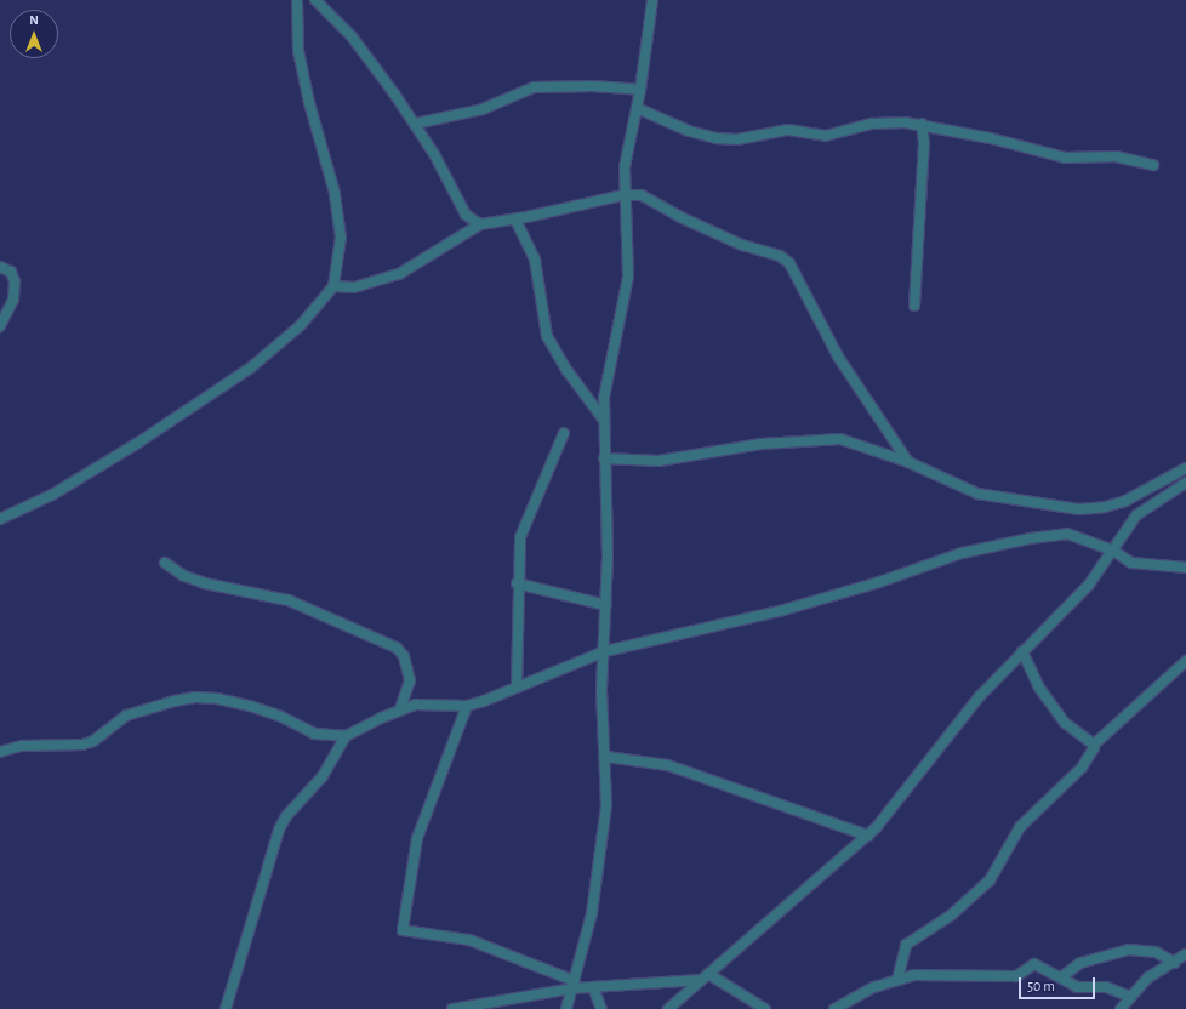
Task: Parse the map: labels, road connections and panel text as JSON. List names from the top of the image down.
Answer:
{
  "scale_bar": "50 m",
  "north": "top"
}
